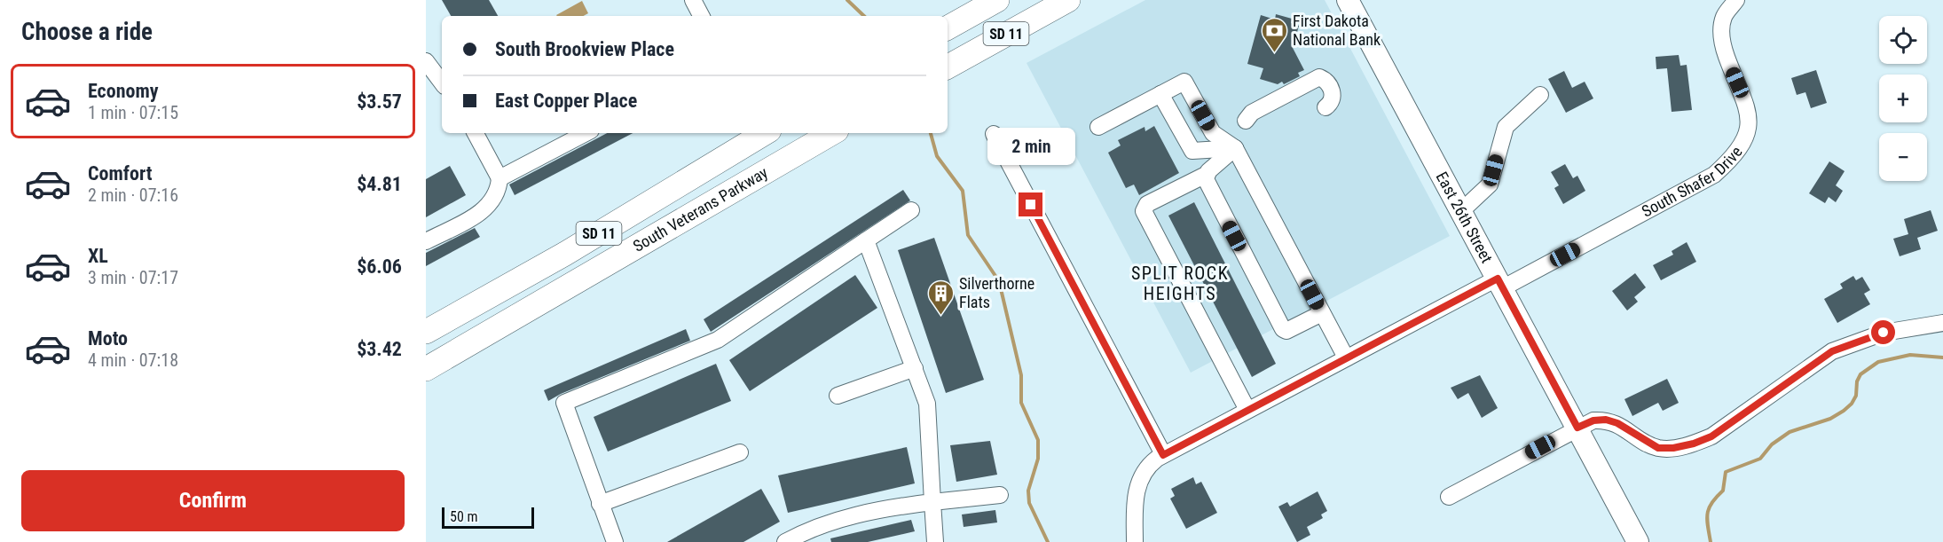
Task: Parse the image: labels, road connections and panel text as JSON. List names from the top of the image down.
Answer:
{
  "streets": {
    "highway": ["SD 11", "South Veterans Parkway"],
    "main road": ["East 26th Street"],
    "street": ["South Shafer Drive"]
  },
  "crossings": [
    ["South Shafer Drive", "East 26th Street"]
  ],
  "districts": ["SPLIT ROCK HEIGHTS"],
  "places": {
    "bank": ["First Dakota National Bank"],
    "building": ["Silverthorne Flats"]
  },
  "scale_bar": "50 m",
  "page": {
    "heading": "Choose a ride",
    "map_buttons": ["+", "−"],
    "banner": ["South Brookview Place", "East Copper Place"],
    "list": [
      {
        "name": "Economy",
        "note": "1 min · 07:15",
        "value": "$3.57"
      },
      {
        "name": "Comfort",
        "note": "2 min · 07:16",
        "value": "$4.81"
      },
      {
        "name": "XL",
        "note": "3 min · 07:17",
        "value": "$6.06"
      },
      {
        "name": "Moto",
        "note": "4 min · 07:18",
        "value": "$3.42"
      }
    ],
    "bubble": "2 min",
    "buttons": "Confirm",
    "scale": "50 m"
  }
}
